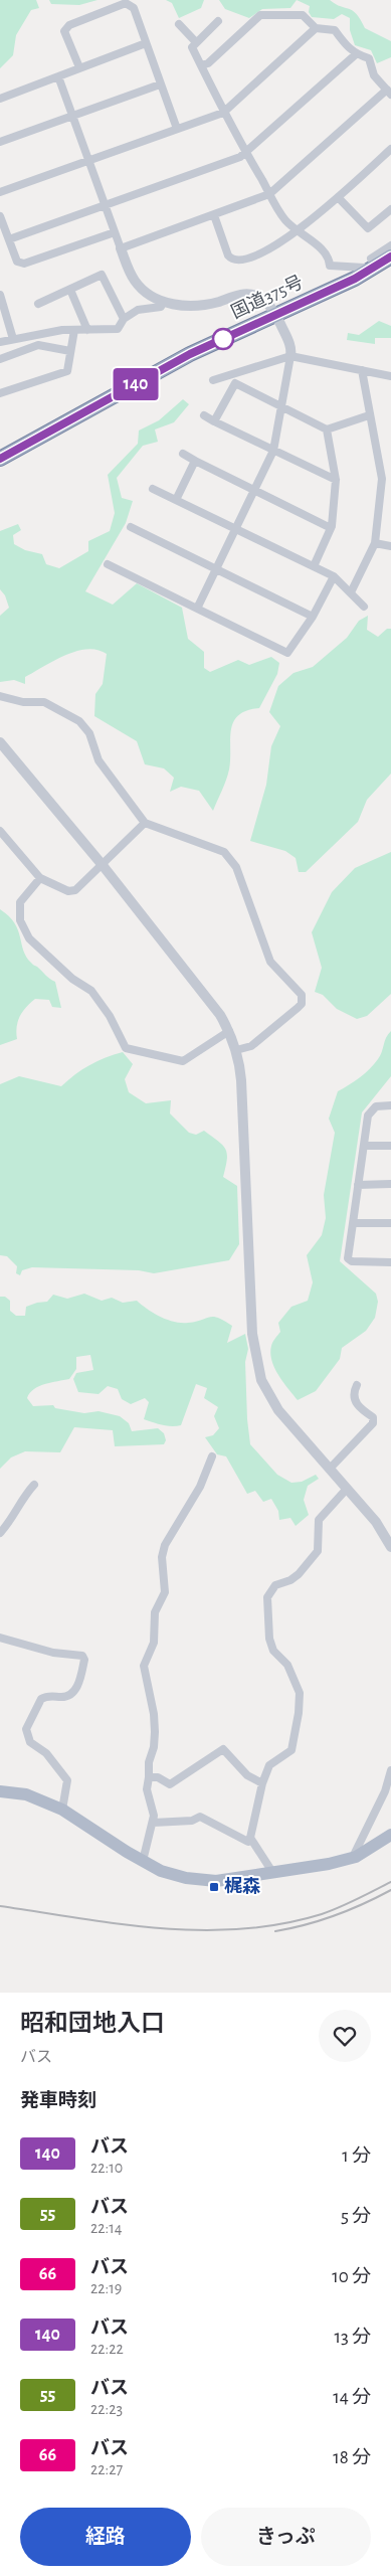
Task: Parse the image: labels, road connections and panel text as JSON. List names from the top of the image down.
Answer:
{
  "streets": {
    "highway": ["国道375号"]
  },
  "places": {
    "transit": ["梶森"]
  },
  "lines": ["bus line 140"],
  "page": {
    "on_map": "140",
    "heading": [
      ["昭和団地入口", "バス"],
      "発車時刻"
    ],
    "list": [
      {
        "mark": "140",
        "name": "バス",
        "note": "22:10",
        "value": "1 分"
      },
      {
        "mark": "55",
        "name": "バス",
        "note": "22:14",
        "value": "5 分"
      },
      {
        "mark": "66",
        "name": "バス",
        "note": "22:19",
        "value": "10 分"
      },
      {
        "mark": "140",
        "name": "バス",
        "note": "22:22",
        "value": "13 分"
      },
      {
        "mark": "55",
        "name": "バス",
        "note": "22:23",
        "value": "14 分"
      },
      {
        "mark": "66",
        "name": "バス",
        "note": "22:27",
        "value": "18 分"
      }
    ],
    "buttons": ["経路", "きっぷ"]
  }
}
